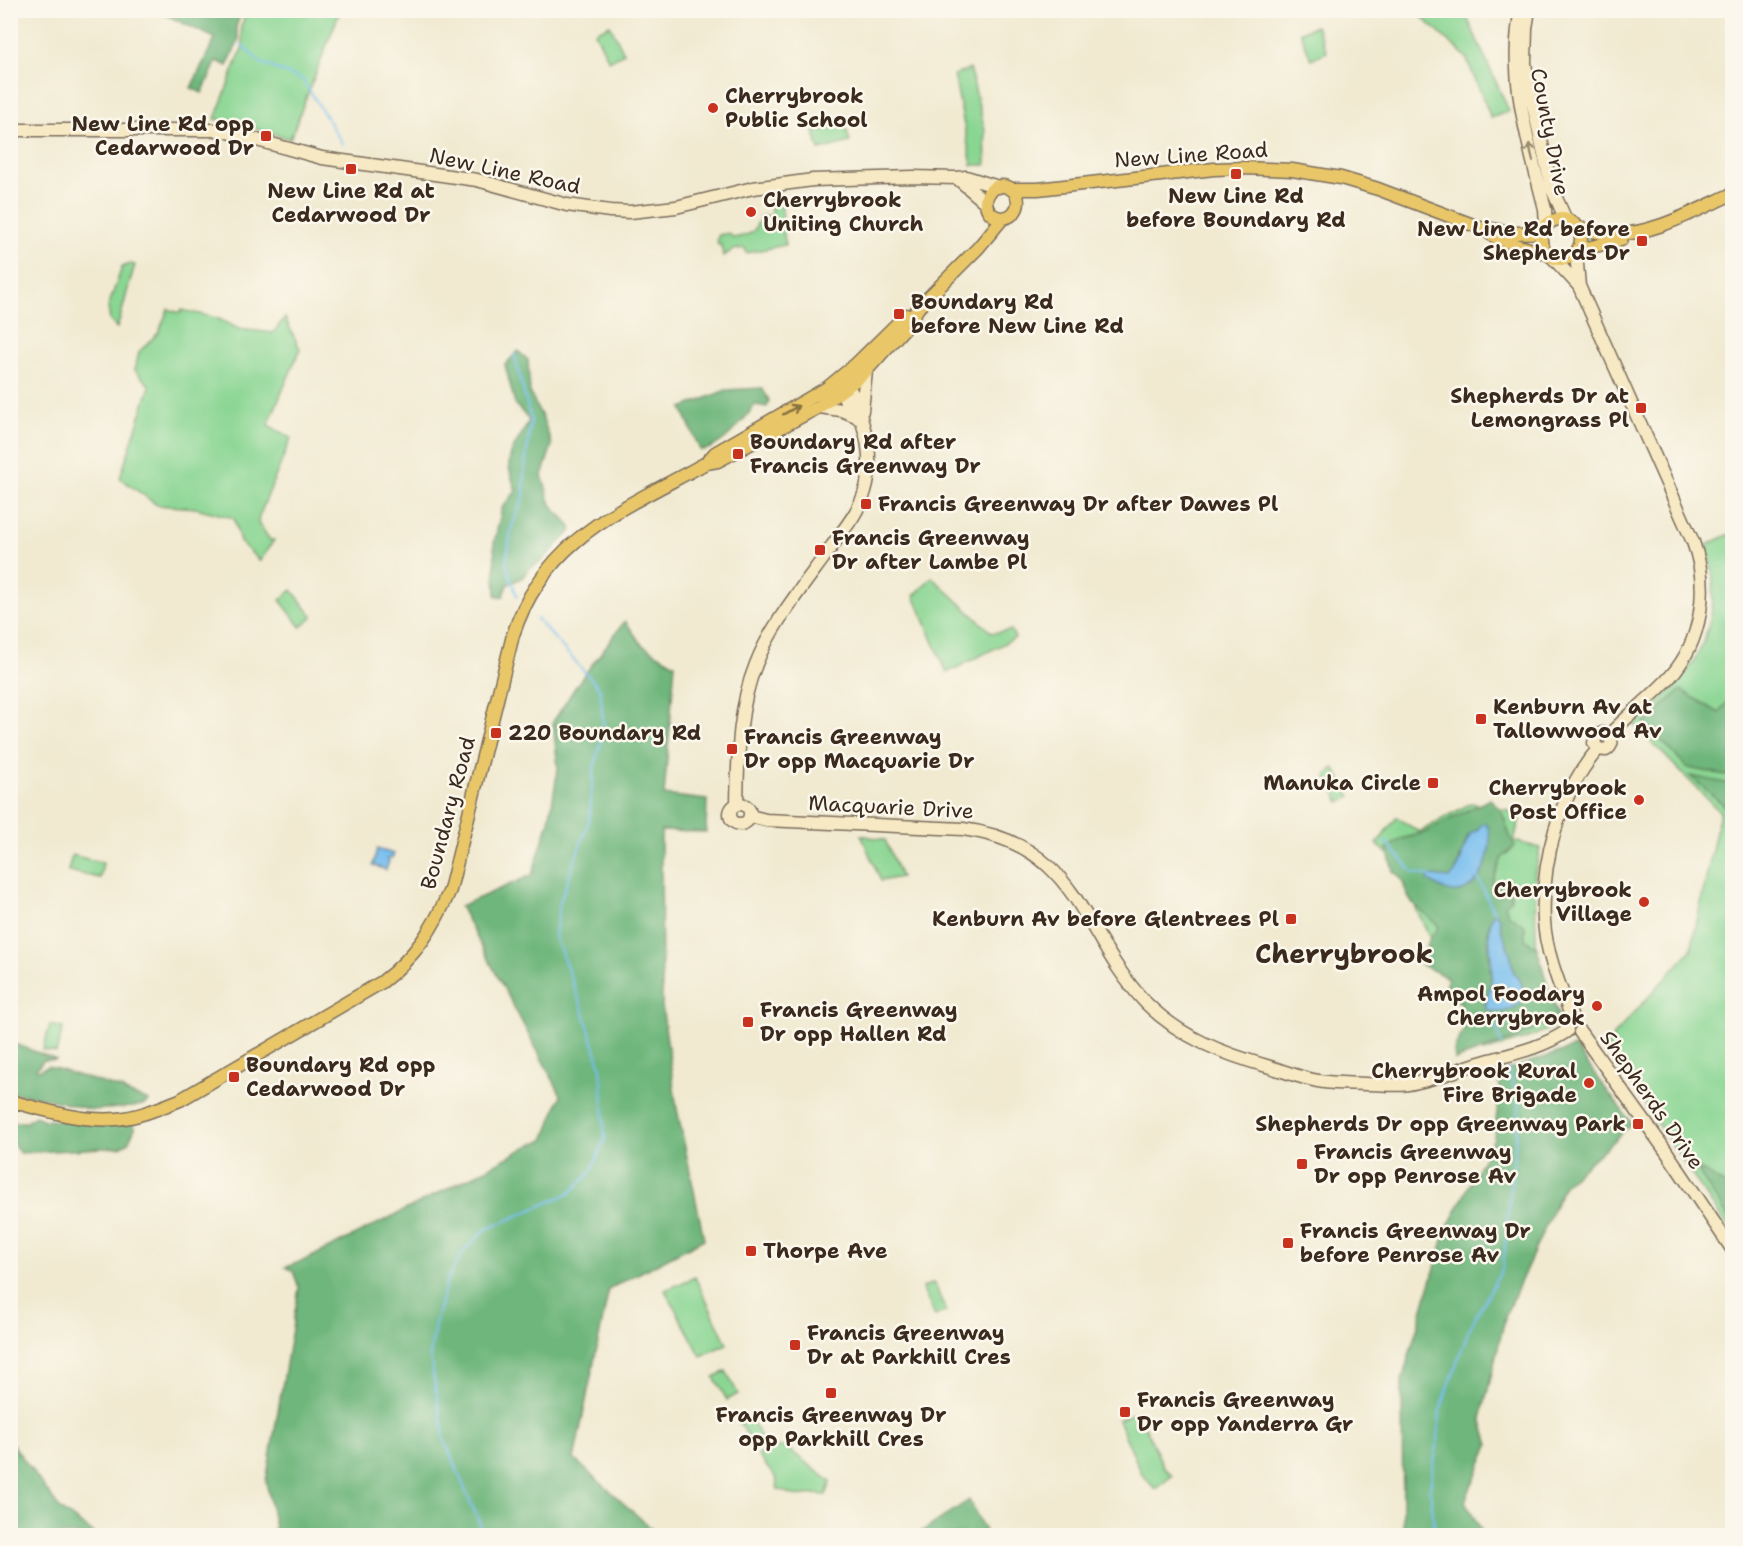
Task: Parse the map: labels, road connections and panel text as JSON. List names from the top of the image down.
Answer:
{
  "streets": {
    "main road": [
      "County Drive",
      "New Line Road",
      "Macquarie Drive",
      "Boundary Road",
      "Shepherds Drive"
    ]
  },
  "crossings": [
    ["County Drive", "New Line Road"],
    ["New Line Road", "Boundary Road"],
    ["Macquarie Drive", "Shepherds Drive"]
  ],
  "districts": ["Cherrybrook"],
  "places": {
    "other": [
      "Cherrybrook Public School",
      "Cherrybrook Uniting Church",
      "Cherrybrook Post Office",
      "Cherrybrook Village",
      "Ampol Foodary Cherrybrook",
      "Cherrybrook Rural Fire Brigade"
    ],
    "transit": [
      "New Line Rd opp Cedarwood Dr",
      "New Line Rd at Cedarwood Dr",
      "New Line Rd before Boundary Rd",
      "New Line Rd before Shepherds Dr",
      "Boundary Rd before New Line Rd",
      "Shepherds Dr at Lemongrass Pl",
      "Boundary Rd after Francis Greenway Dr",
      "Francis Greenway Dr after Dawes Pl",
      "Francis Greenway Dr after Lambe Pl",
      "Kenburn Av at Tallowwood Av",
      "220 Boundary Rd",
      "Francis Greenway Dr opp Macquarie Dr",
      "Manuka Circle",
      "Kenburn Av before Glentrees Pl",
      "Francis Greenway Dr opp Hallen Rd",
      "Boundary Rd opp Cedarwood Dr",
      "Shepherds Dr opp Greenway Park",
      "Francis Greenway Dr opp Penrose Av",
      "Francis Greenway Dr before Penrose Av",
      "Thorpe Ave",
      "Francis Greenway Dr at Parkhill Cres",
      "Francis Greenway Dr opp Parkhill Cres",
      "Francis Greenway Dr opp Yanderra Gr"
    ]
  }
}
